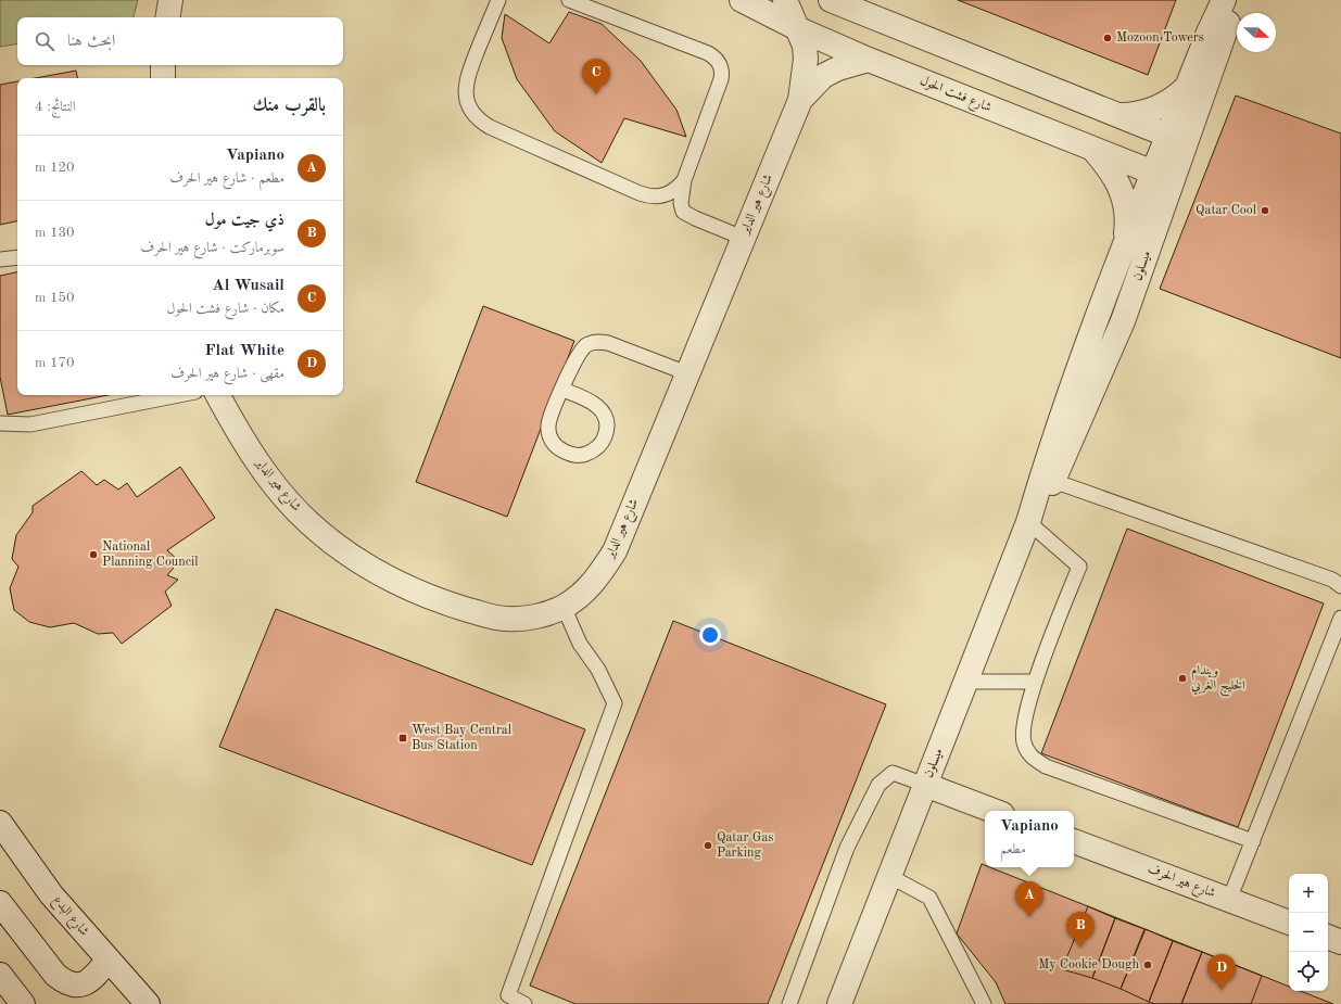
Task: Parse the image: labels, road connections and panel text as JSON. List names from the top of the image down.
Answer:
{
  "streets": {
    "street": [
      "شارع فشت الحول",
      "شارع هير الداير",
      "ميسلون",
      "شارع هير الحرف",
      "شارع البدع"
    ]
  },
  "crossings": [
    ["شارع فشت الحول", "شارع هير الداير"],
    ["شارع فشت الحول", "ميسلون"]
  ],
  "places": {
    "other": [
      "Mozoon Towers",
      "Qatar Cool",
      "National Planning Council",
      "ويندام الخليج الغربي",
      "Qatar Gas Parking",
      "My Cookie Dough"
    ],
    "transit": ["West Bay Central Bus Station"]
  },
  "north": "right",
  "page": {
    "search": "ابحث هنا",
    "pins": [
      "C",
      "A",
      "B",
      "D"
    ],
    "heading": ["بالقرب منك", "النتائج: 4"],
    "list": [
      {
        "mark": "A",
        "name": "Vapiano",
        "note": "مطعم · شارع هير الحرف",
        "value": "120 m"
      },
      {
        "mark": "B",
        "name": "ذي جيت مول",
        "note": "سوبرماركت · شارع هير الحرف",
        "value": "130 m"
      },
      {
        "mark": "C",
        "name": "Al Wusail",
        "note": "مكان · شارع فشت الحول",
        "value": "150 m"
      },
      {
        "mark": "D",
        "name": "Flat White",
        "note": "مقهى · شارع هير الحرف",
        "value": "170 m"
      }
    ],
    "popup": ["Vapiano", "مطعم"],
    "map_buttons": ["+", "−"]
  }
}
